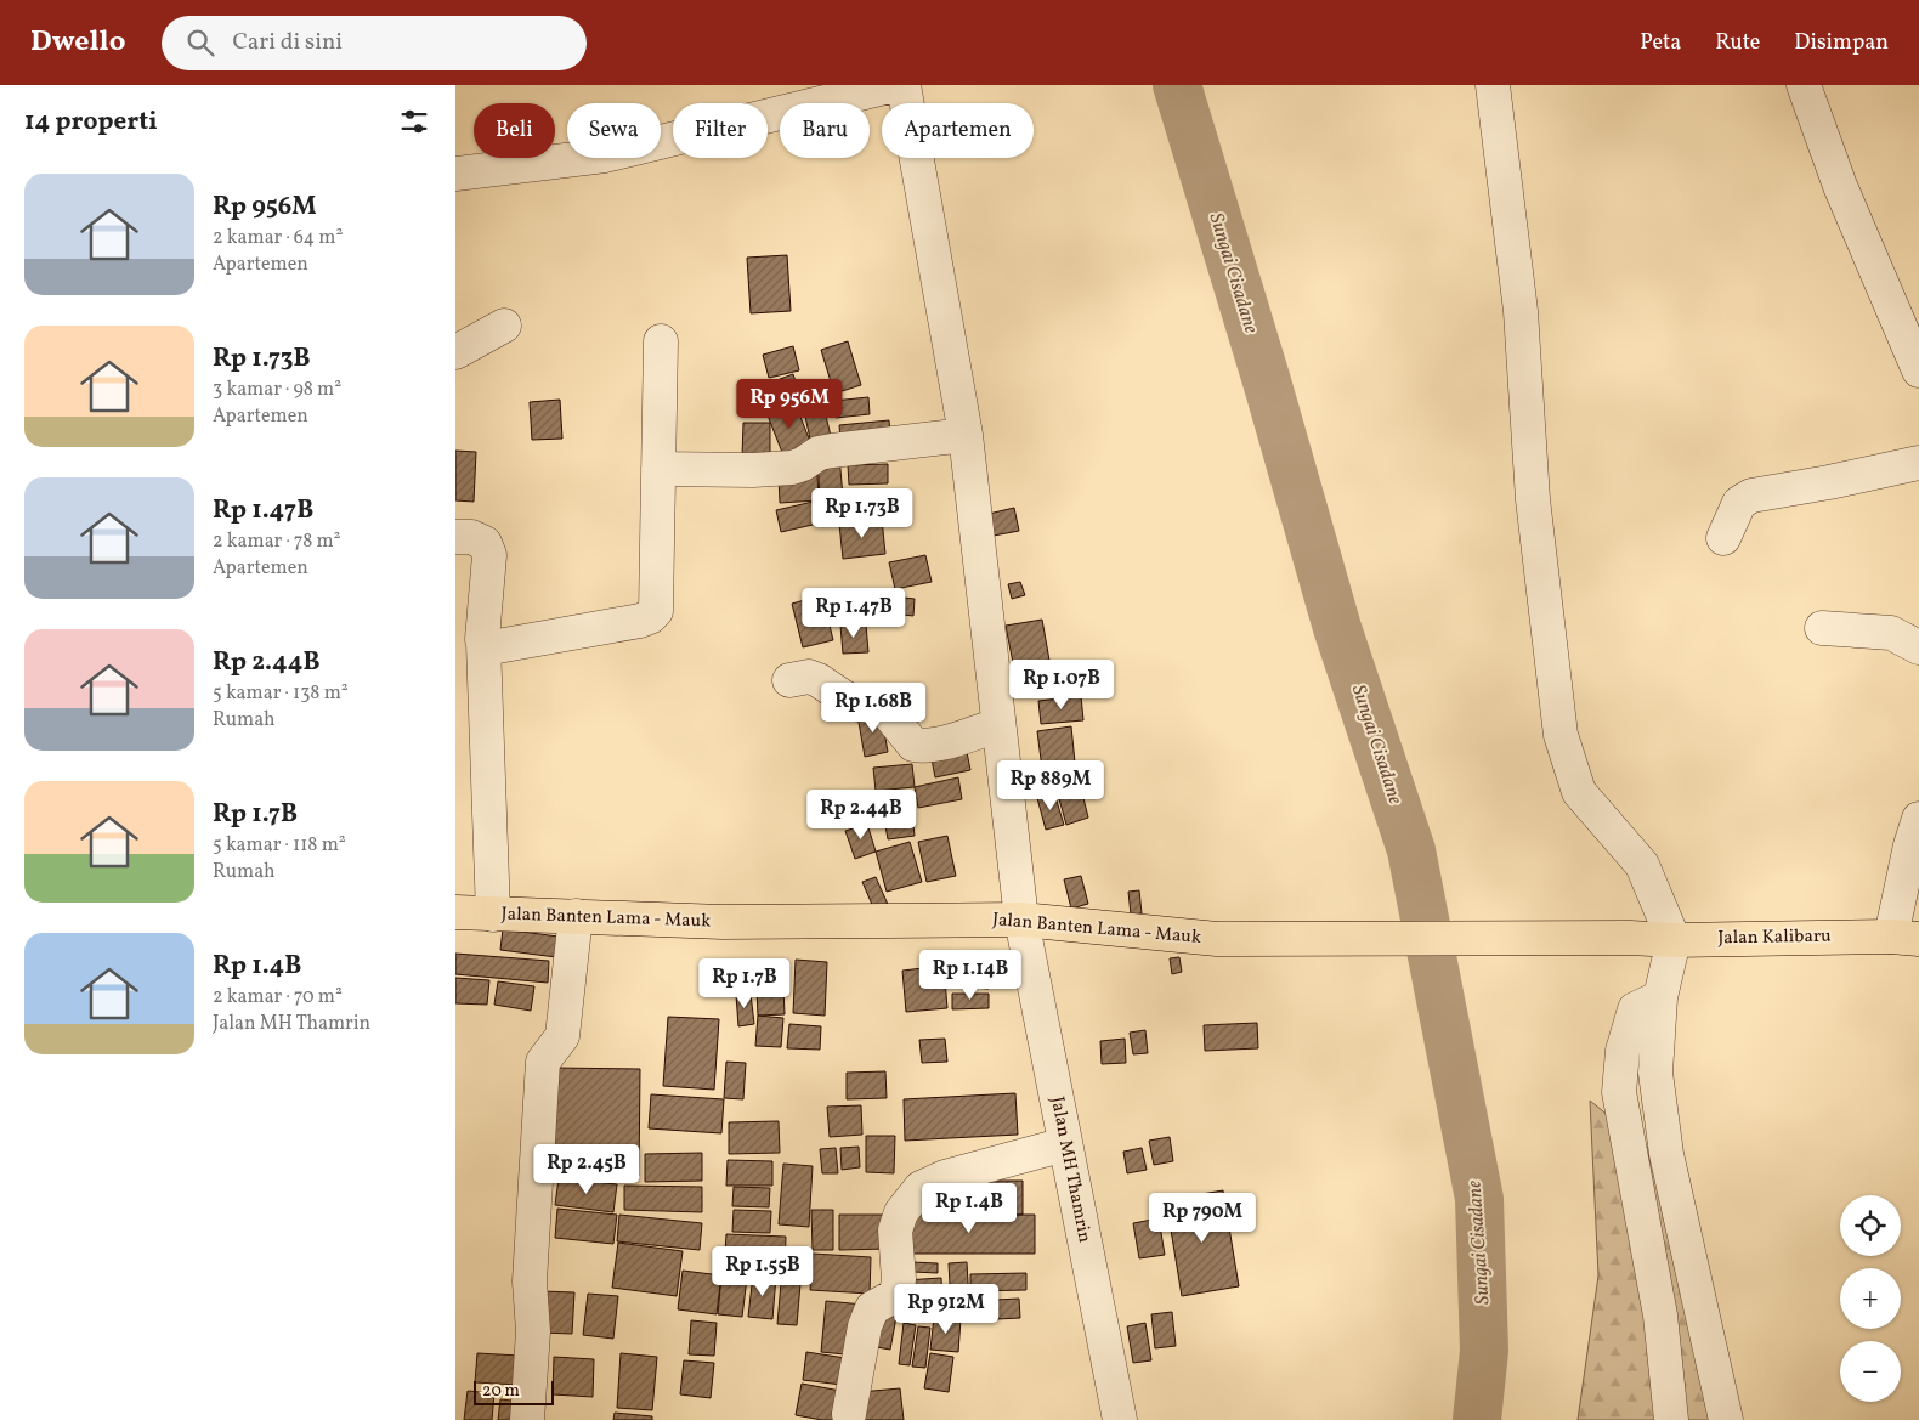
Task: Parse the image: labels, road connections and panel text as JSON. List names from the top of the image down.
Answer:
{
  "streets": {
    "main road": ["Jalan Banten Lama - Mauk", "Jalan Kalibaru"],
    "street": ["Jalan MH Thamrin"]
  },
  "crossings": [
    ["Jalan Banten Lama - Mauk", "Jalan Kalibaru"],
    ["Jalan Banten Lama - Mauk", "Jalan MH Thamrin"]
  ],
  "water": ["Sungai Cisadane"],
  "scale_bar": "20 m",
  "page": {
    "header": "Dwello",
    "search": "Cari di sini",
    "nav": ["Peta", "Rute", "Disimpan"],
    "heading": "14 properti",
    "chip": [
      "Beli",
      "Sewa",
      "Filter",
      "Baru",
      "Apartemen"
    ],
    "list": [
      {
        "name": "Rp 956M",
        "note": "2 kamar · 64 m² · Apartemen"
      },
      {
        "name": "Rp 1.73B",
        "note": "3 kamar · 98 m² · Apartemen"
      },
      {
        "name": "Rp 1.47B",
        "note": "2 kamar · 78 m² · Apartemen"
      },
      {
        "name": "Rp 2.44B",
        "note": "5 kamar · 138 m² · Rumah"
      },
      {
        "name": "Rp 1.7B",
        "note": "5 kamar · 118 m² · Rumah"
      },
      {
        "name": "Rp 1.4B",
        "note": "2 kamar · 70 m² · Jalan MH Thamrin"
      }
    ],
    "price": [
      "Rp 956M",
      "Rp 1.73B",
      "Rp 1.47B",
      "Rp 1.07B",
      "Rp 1.68B",
      "Rp 889M",
      "Rp 2.44B",
      "Rp 1.14B",
      "Rp 1.7B",
      "Rp 2.45B",
      "Rp 1.4B",
      "Rp 790M",
      "Rp 1.55B",
      "Rp 912M"
    ],
    "map_buttons": ["+", "−"],
    "scale": "20 m"
  }
}
